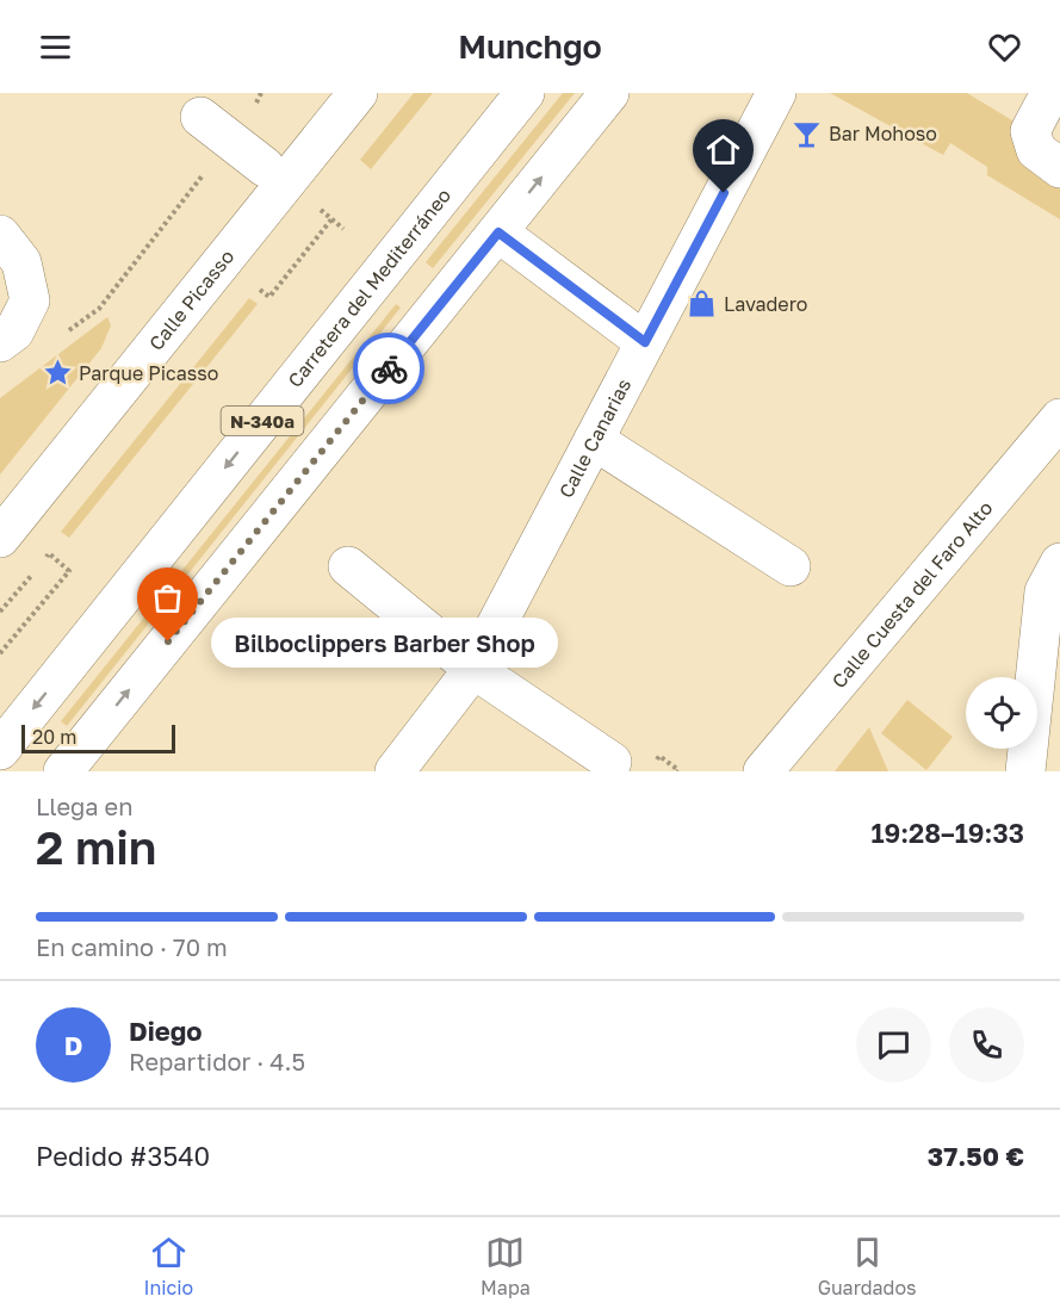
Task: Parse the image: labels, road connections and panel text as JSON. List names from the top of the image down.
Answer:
{
  "streets": {
    "main road": [
      "Carretera del Mediterráneo",
      "Calle Picasso",
      "N-340a",
      "Calle Canarias",
      "Calle Cuesta del Faro Alto"
    ]
  },
  "places": {
    "bar": ["Bar Mohoso"],
    "shop": ["Lavadero"],
    "place": ["Parque Picasso"],
    "other": ["Bilboclippers Barber Shop"]
  },
  "scale_bar": "20 m",
  "page": {
    "header": "Munchgo",
    "bubble": "Bilboclippers Barber Shop",
    "scale": "20 m",
    "heading": ["2 min", "Llega en", "19:28–19:33"],
    "panel": [
      "Diego",
      "Repartidor · 4.5",
      "Pedido #3540",
      "37.50 €"
    ],
    "bar": "En camino · 70 m",
    "round": "D",
    "tabs": ["Inicio", "Mapa", "Guardados"]
  }
}
